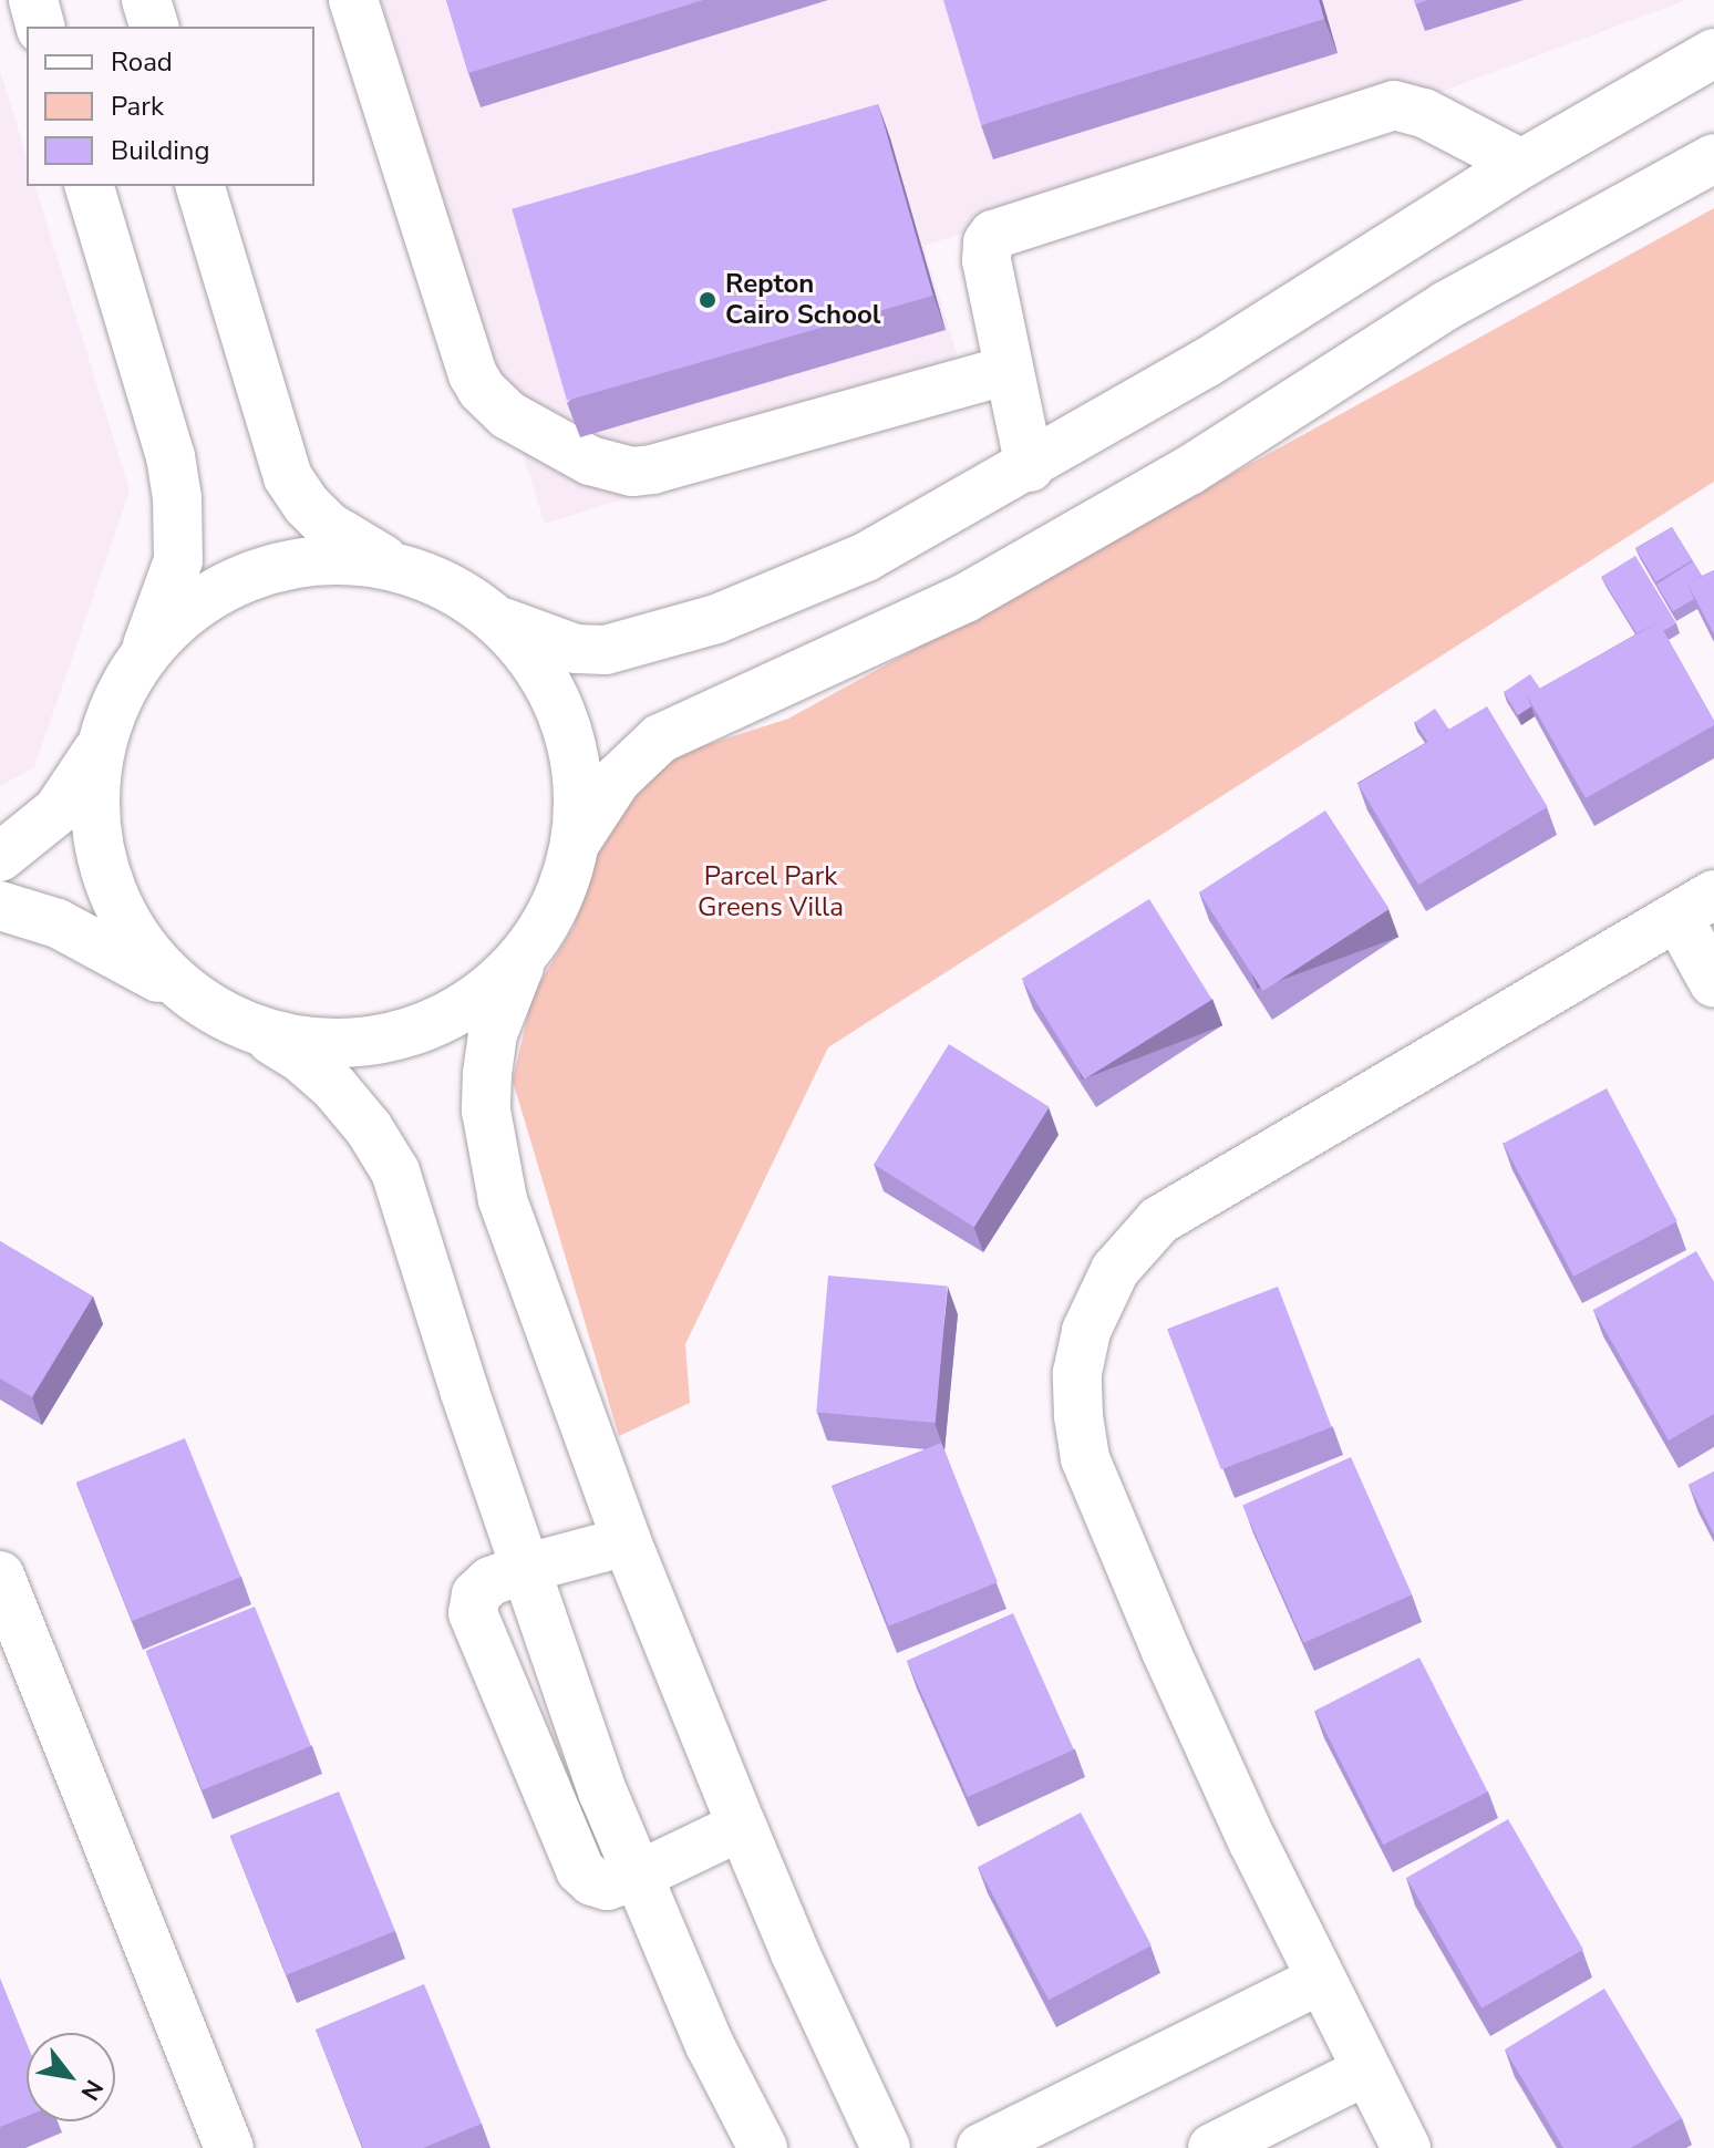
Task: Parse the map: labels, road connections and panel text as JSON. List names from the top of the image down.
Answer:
{
  "parks": ["Parcel Park Greens Villa"],
  "places": ["Repton Cairo School"],
  "legend": ["Road", "Park", "Building"],
  "north": "bottom right"
}
